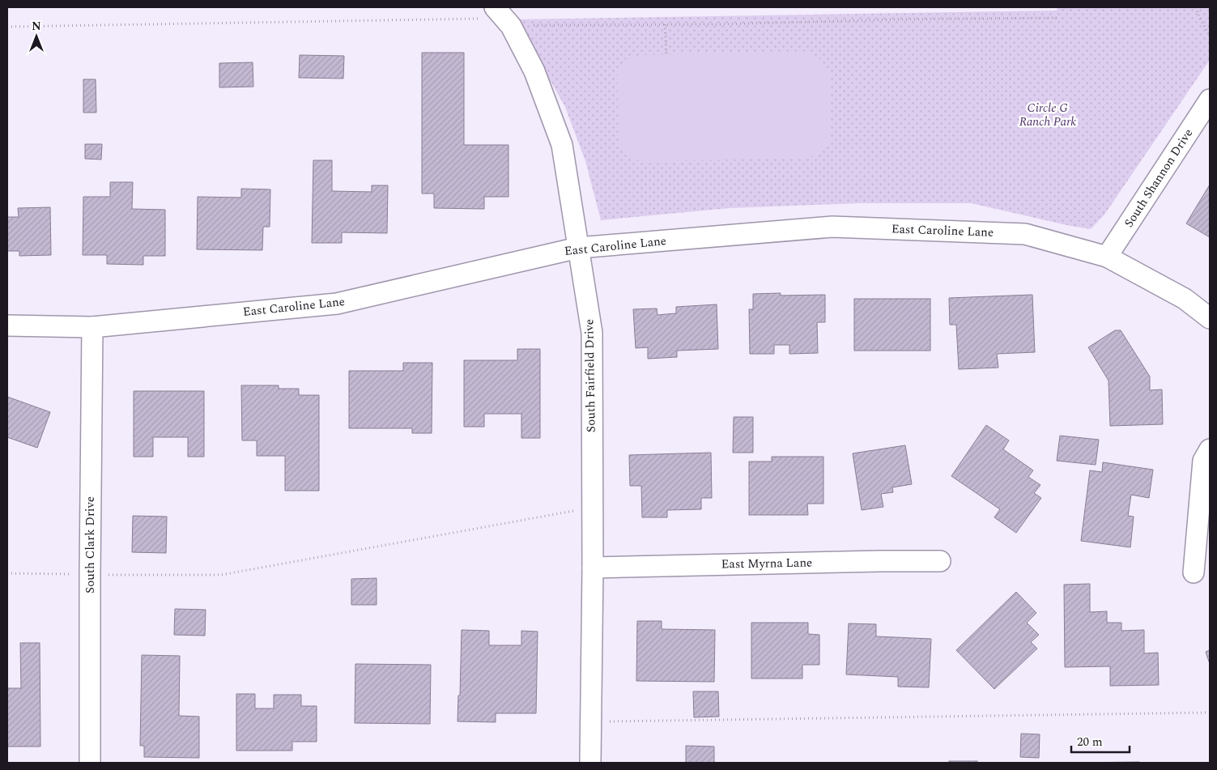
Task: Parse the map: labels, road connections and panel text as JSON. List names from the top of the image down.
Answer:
{
  "streets": {
    "street": [
      "South Shannon Drive",
      "East Caroline Lane",
      "South Fairfield Drive",
      "South Clark Drive",
      "East Myrna Lane"
    ]
  },
  "crossings": [
    ["South Shannon Drive", "East Caroline Lane"],
    ["East Caroline Lane", "South Fairfield Drive"],
    ["East Caroline Lane", "South Clark Drive"],
    ["South Fairfield Drive", "East Myrna Lane"]
  ],
  "parks": ["Circle G Ranch Park"],
  "scale_bar": "20 m",
  "north": "top"
}
